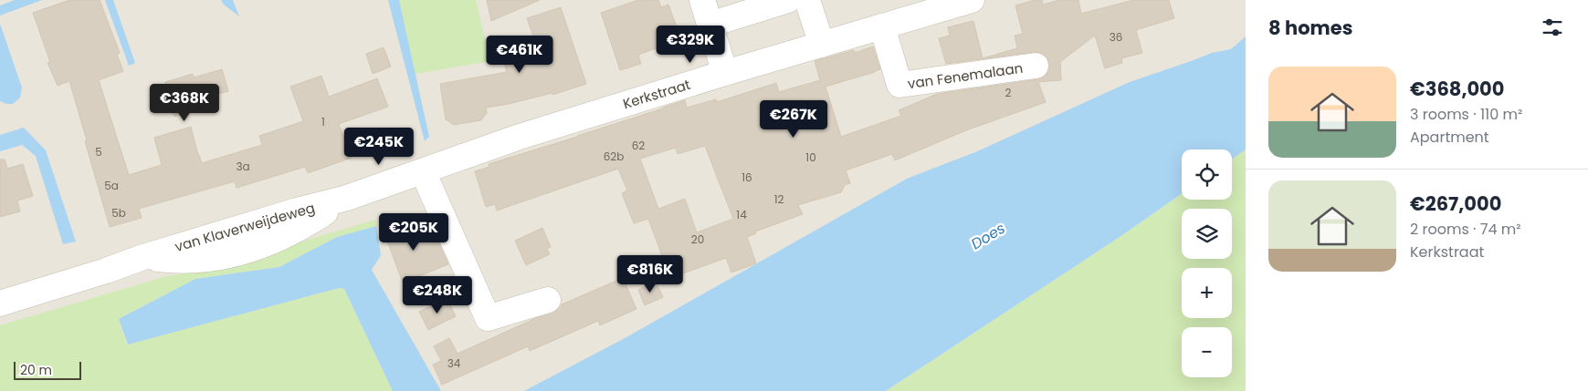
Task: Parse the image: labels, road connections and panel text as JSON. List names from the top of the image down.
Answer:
{
  "streets": {
    "street": ["van Fenemalaan", "Kerkstraat", "van Klaverweijdeweg"]
  },
  "crossings": [
    ["van Fenemalaan", "Kerkstraat"],
    ["Kerkstraat", "van Klaverweijdeweg"]
  ],
  "water": ["Does"],
  "house_numbers": [
    "36",
    "2",
    "1",
    "62",
    "5",
    "62b",
    "10",
    "3a",
    "16",
    "5a",
    "12",
    "5b",
    "14",
    "20",
    "34"
  ],
  "scale_bar": "20 m",
  "page": {
    "heading": "8 homes",
    "price": [
      "€329K",
      "€461K",
      "€368K",
      "€267K",
      "€245K",
      "€205K",
      "€816K",
      "€248K"
    ],
    "list": [
      {
        "name": "€368,000",
        "note": "3 rooms · 110 m² · Apartment"
      },
      {
        "name": "€267,000",
        "note": "2 rooms · 74 m² · Kerkstraat"
      }
    ],
    "map_buttons": ["+", "−"],
    "scale": "20 m"
  }
}
